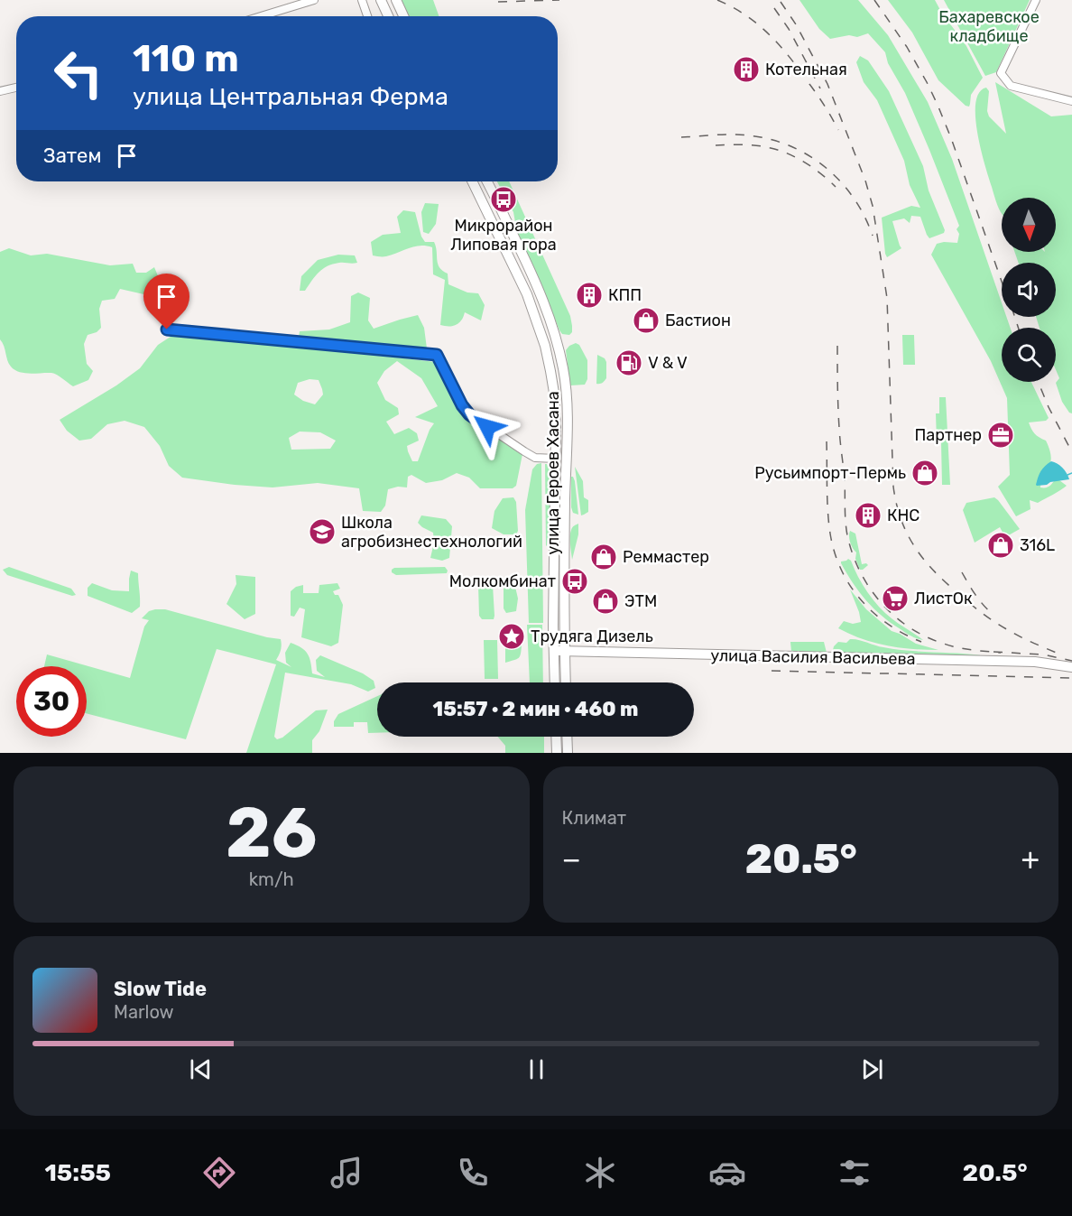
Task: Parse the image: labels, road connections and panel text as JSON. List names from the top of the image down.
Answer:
{
  "streets": {
    "main road": ["улица Героев Хасана", "улица Василия Васильева"]
  },
  "crossings": [
    ["улица Героев Хасана", "улица Василия Васильева"]
  ],
  "parks": ["Бахаревское кладбище"],
  "places": {
    "building": ["Котельная", "КПП", "КНС"],
    "bus stop": ["Микрорайон Липовая гора", "Молкомбинат"],
    "shop": [
      "Бастион",
      "Русьимпорт-Пермь",
      "316L",
      "Реммастер",
      "ЭТМ"
    ],
    "fuel station": ["V & V"],
    "office": ["Партнер"],
    "school or university": ["Школа агробизнестехнологий"],
    "supermarket": ["ЛистОк"],
    "place": ["Трудяга Дизель"]
  },
  "north": "bottom",
  "page": {
    "turn": ["110 m", "улица Центральная Ферма"],
    "then": "Затем",
    "limit": "30",
    "trip": "15:57 · 2 мин · 460 m",
    "tile": [
      ["26", "km/h"],
      "Климат"
    ],
    "heat": ["−", "20.5°", "+"],
    "song": ["Slow Tide", "Marlow"],
    "tabs": ["15:55", "20.5°"]
  }
}
